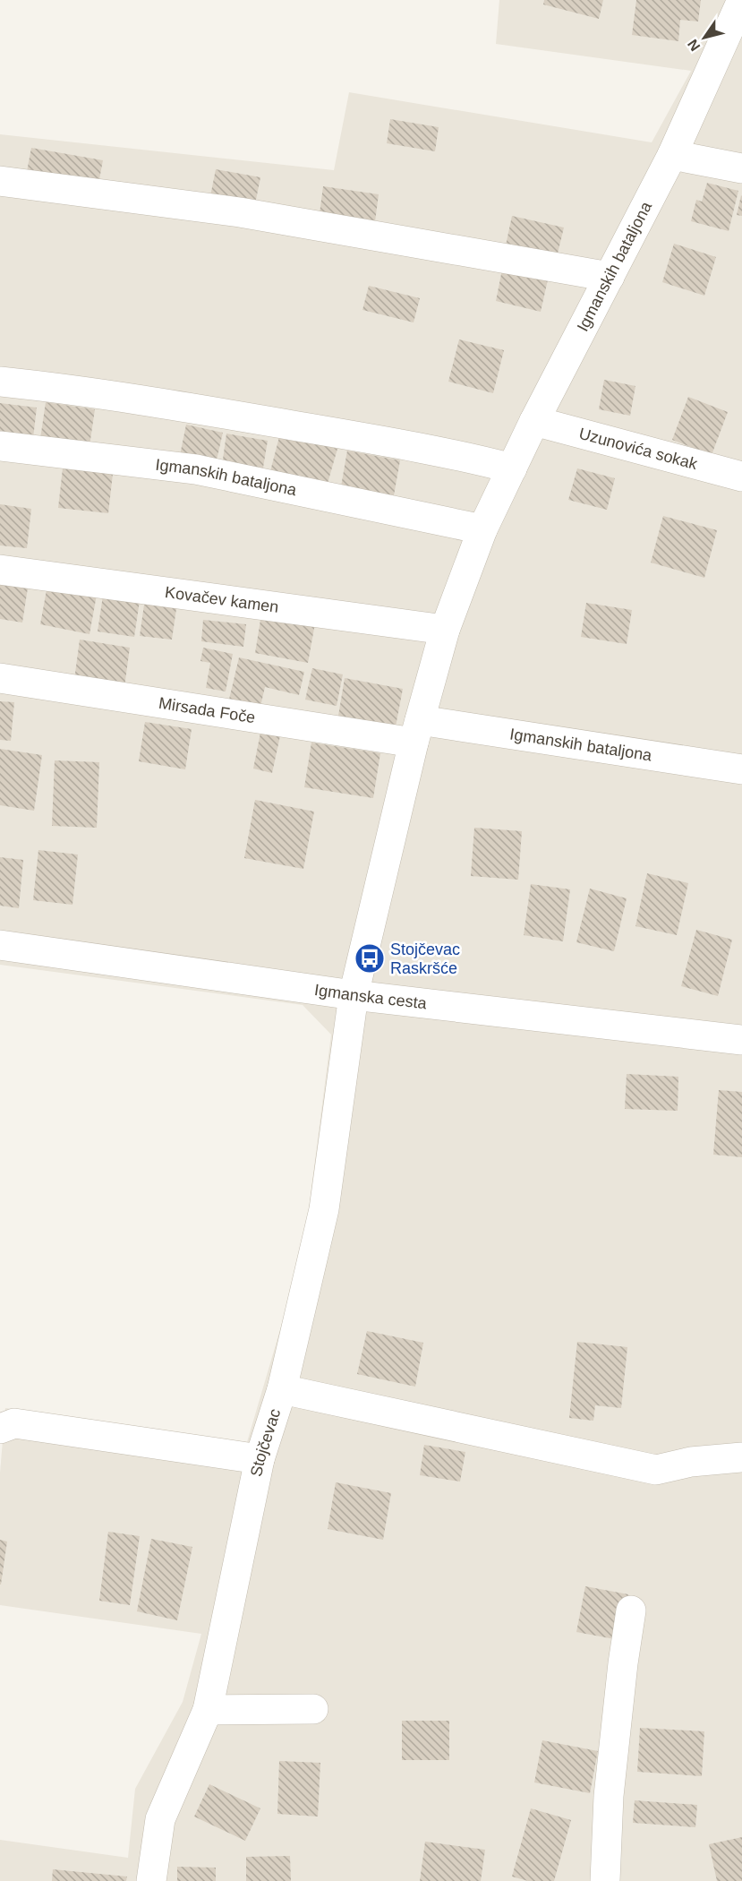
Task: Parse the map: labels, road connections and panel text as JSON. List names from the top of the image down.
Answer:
{
  "streets": {
    "street": [
      "Igmanskih bataljona",
      "Uzunovića sokak",
      "Kovačev kamen",
      "Mirsada Foče",
      "Igmanska cesta",
      "Stojčevac"
    ]
  },
  "crossings": [
    ["Igmanskih bataljona", "Uzunovića sokak"],
    ["Igmanskih bataljona", "Kovačev kamen"],
    ["Igmanskih bataljona", "Mirsada Foče"],
    ["Igmanskih bataljona", "Igmanska cesta"],
    ["Igmanskih bataljona", "Stojčevac"],
    ["Igmanska cesta", "Stojčevac"]
  ],
  "places": {
    "bus stop": ["Stojčevac Raskršće"]
  },
  "north": "bottom left"
}
